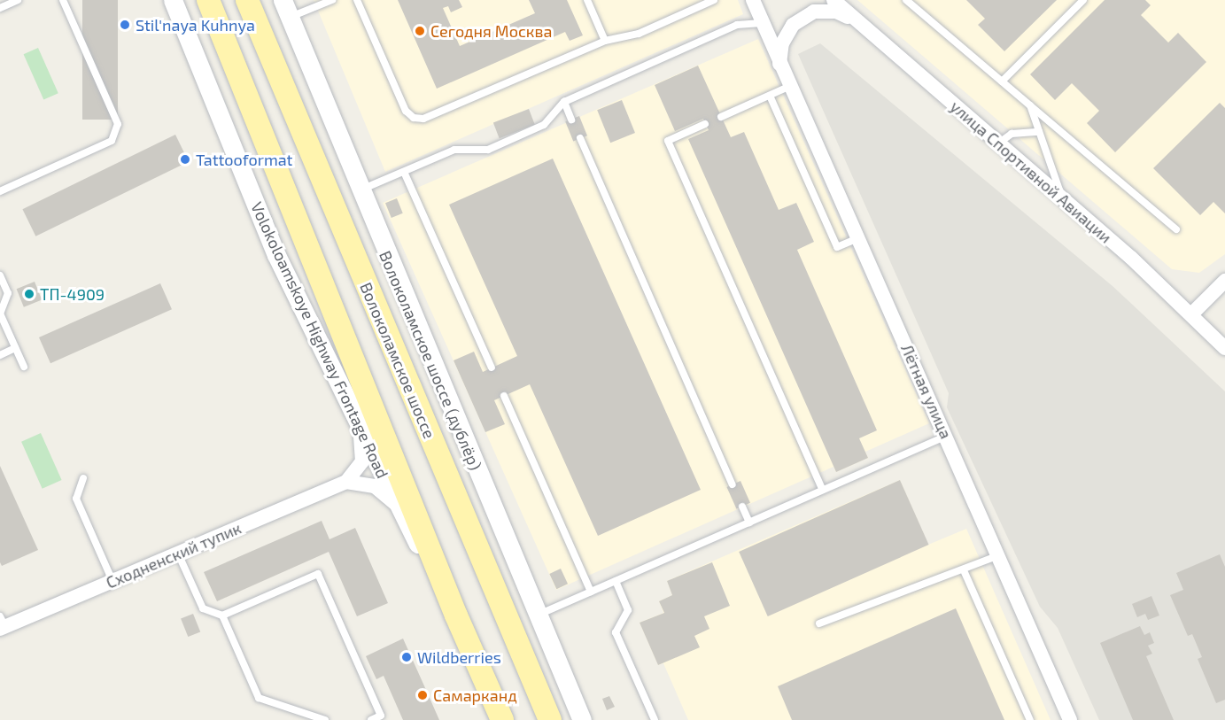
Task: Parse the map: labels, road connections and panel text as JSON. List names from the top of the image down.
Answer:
{
  "streets": {
    "main road": ["Волоколамское шоссе"],
    "street": [
      "улица Спортивной Авиации",
      "Volokoloamskoye Highway Frontage Road",
      "Волоколамское шоссе (дублёр)",
      "Лётная улица",
      "Сходненский тупик"
    ]
  },
  "places": [
    "Stil'naya Kuhnya",
    "Сегодня Москва",
    "Tattooformat",
    "ТП-4909",
    "Wildberries",
    "Самарканд"
  ]
}
